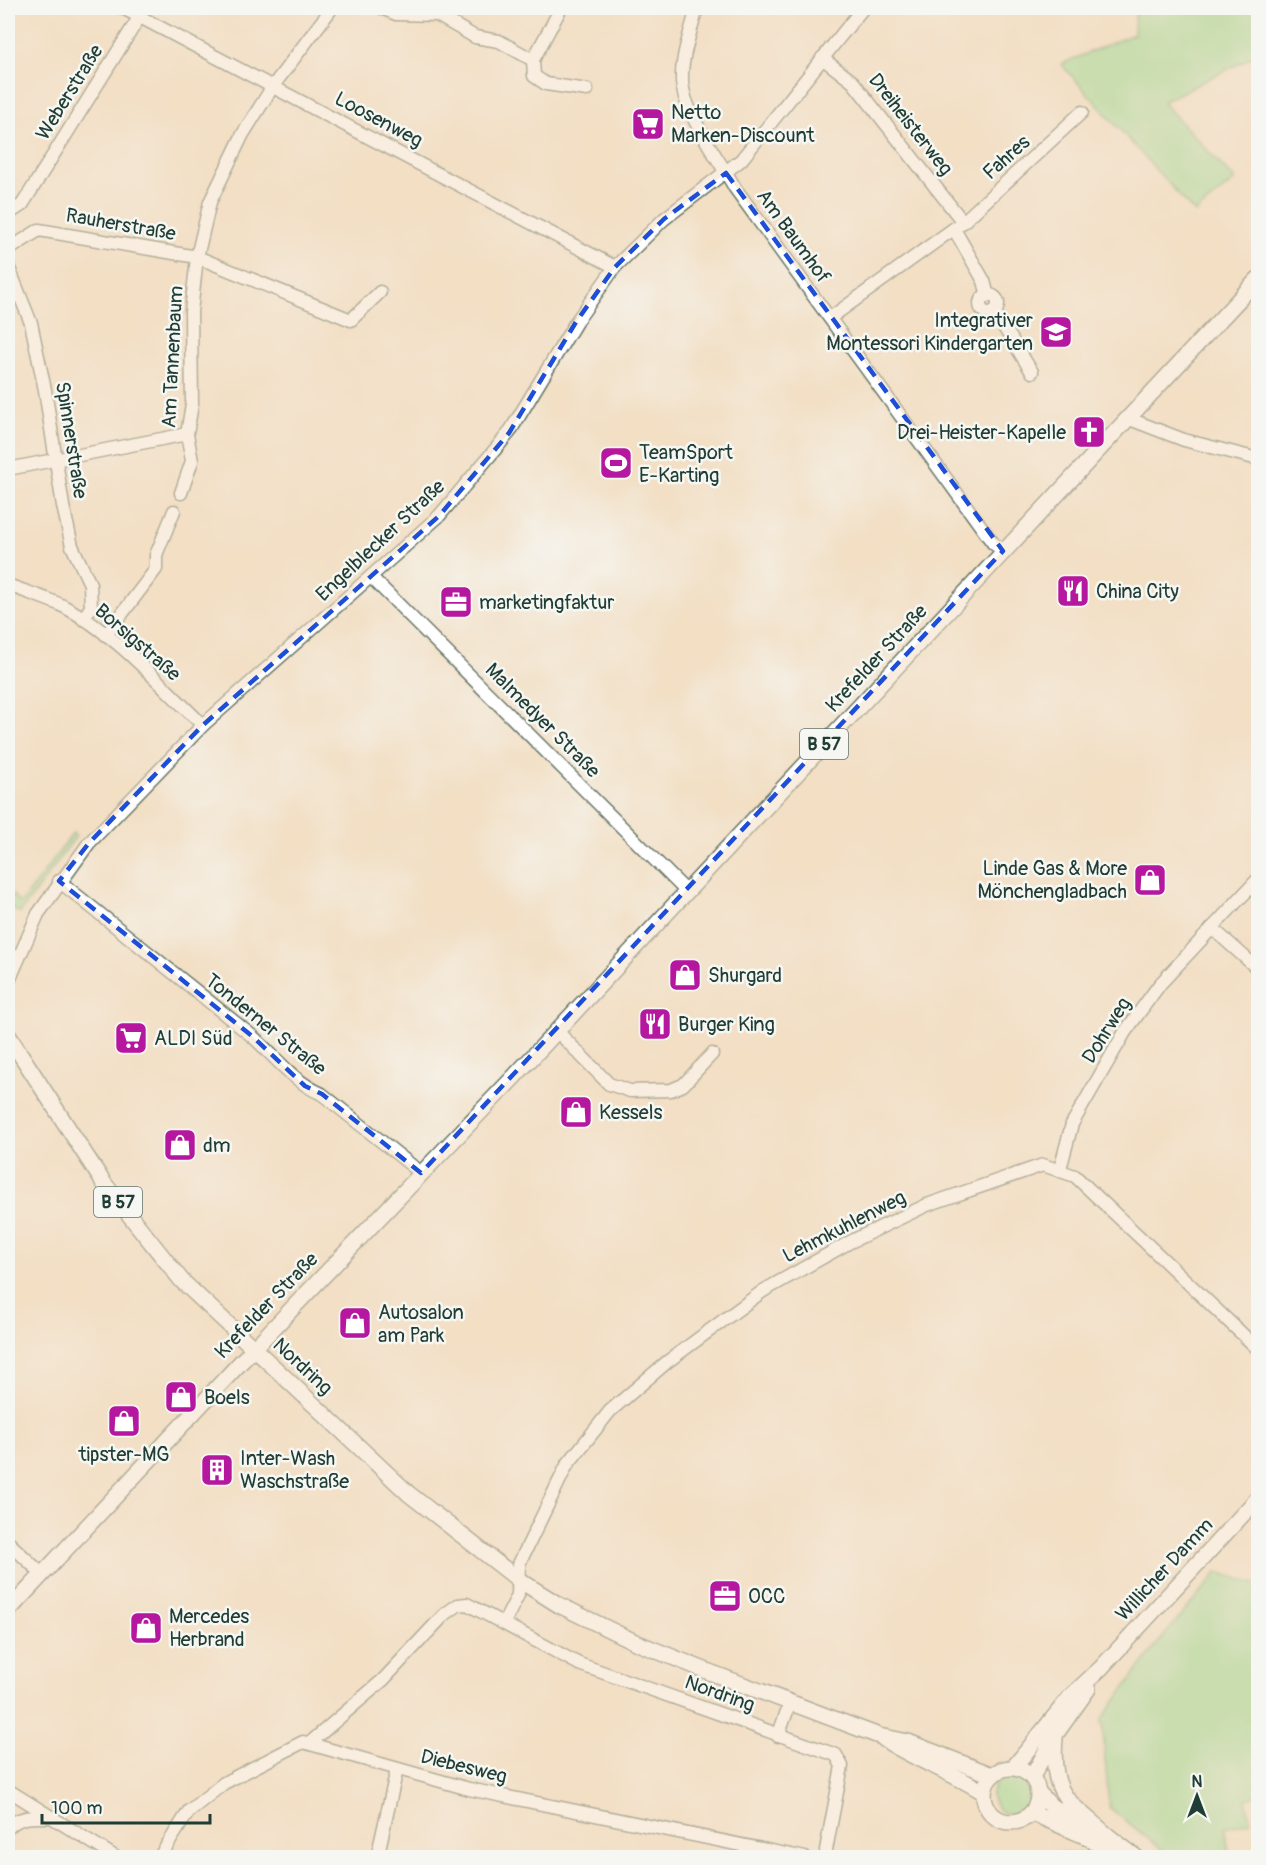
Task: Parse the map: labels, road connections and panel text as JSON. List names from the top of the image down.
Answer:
{
  "streets": {
    "main road": [
      "Krefelder Straße",
      "B 57",
      "Nordring",
      "Willicher Damm"
    ],
    "street": [
      "Weberstraße",
      "Loosenweg",
      "Dreiheisterweg",
      "Fahres",
      "Rauherstraße",
      "Am Baumhof",
      "Am Tannenbaum",
      "Spinnerstraße",
      "Engelblecker Straße",
      "Borsigstraße",
      "Malmedyer Straße",
      "Tonderner Straße",
      "Dohrweg",
      "Lehmkuhlenweg",
      "Diebesweg"
    ]
  },
  "crossings": [
    ["Weberstraße", "Loosenweg"],
    ["Loosenweg", "Am Tannenbaum"],
    ["Loosenweg", "Engelblecker Straße"],
    ["Dreiheisterweg", "Fahres"],
    ["Dreiheisterweg", "Engelblecker Straße"],
    ["Fahres", "Am Baumhof"],
    ["Rauherstraße", "Am Tannenbaum"],
    ["Am Baumhof", "Engelblecker Straße"],
    ["Am Baumhof", "Krefelder Straße"],
    ["Spinnerstraße", "Borsigstraße"],
    ["Engelblecker Straße", "Borsigstraße"],
    ["Engelblecker Straße", "Malmedyer Straße"],
    ["Engelblecker Straße", "Tonderner Straße"],
    ["Krefelder Straße", "Malmedyer Straße"],
    ["Krefelder Straße", "Tonderner Straße"],
    ["Krefelder Straße", "Nordring"],
    ["Dohrweg", "Lehmkuhlenweg"],
    ["Lehmkuhlenweg", "Nordring"],
    ["Nordring", "Willicher Damm"],
    ["Nordring", "Diebesweg"]
  ],
  "places": {
    "supermarket": ["Netto Marken-Discount", "ALDI Süd"],
    "school or university": ["Integrativer Montessori Kindergarten"],
    "church": ["Drei-Heister-Kapelle"],
    "sports": ["TeamSport E-Karting"],
    "restaurant": ["China City", "Burger King"],
    "office": ["marketingfaktur", "OCC"],
    "shop": [
      "Linde Gas & More Mönchengladbach",
      "Shurgard",
      "Kessels",
      "dm",
      "Autosalon am Park",
      "Boels",
      "tipster-MG",
      "Mercedes Herbrand"
    ],
    "building": ["Inter-Wash Waschstraße"]
  },
  "scale_bar": "100 m",
  "north": "top"
}
